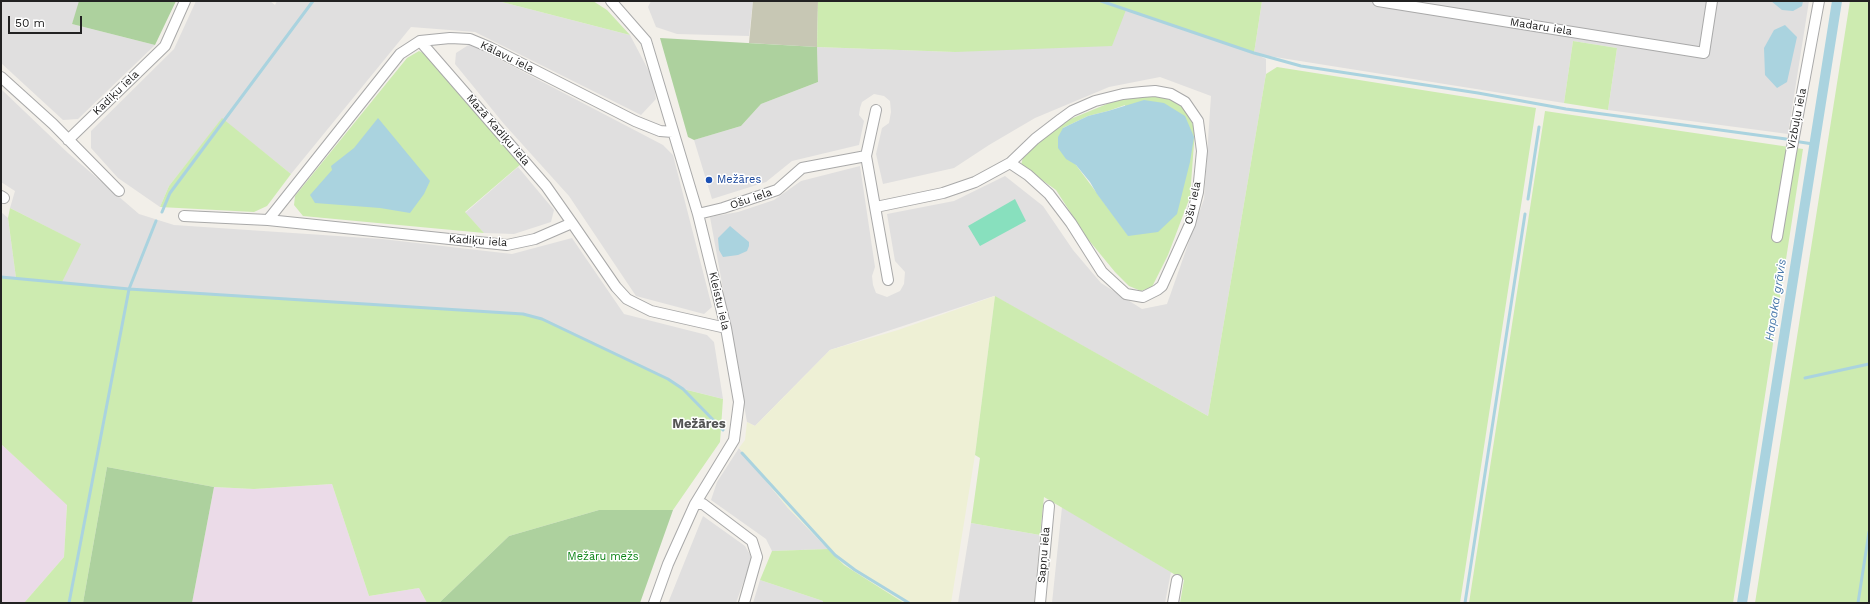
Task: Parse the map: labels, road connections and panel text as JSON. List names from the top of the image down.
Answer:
{
  "streets": {
    "street": [
      "Madaru iela",
      "Kālavu iela",
      "Kadiķu iela",
      "Vizbuļu iela",
      "Mazā Kadiķu iela",
      "Ošu iela",
      "Kleistu iela",
      "Sapņu iela"
    ]
  },
  "crossings": [
    ["Kālavu iela", "Kadiķu iela"],
    ["Kālavu iela", "Mazā Kadiķu iela"],
    ["Kālavu iela", "Kleistu iela"],
    ["Kadiķu iela", "Mazā Kadiķu iela"],
    ["Ošu iela", "Kleistu iela"]
  ],
  "districts": ["Mežāres"],
  "water": ["Hapaka grāvis"],
  "parks": ["Mežāru mežs"],
  "places": ["Mežāres"],
  "scale_bar": "50 m"
}
